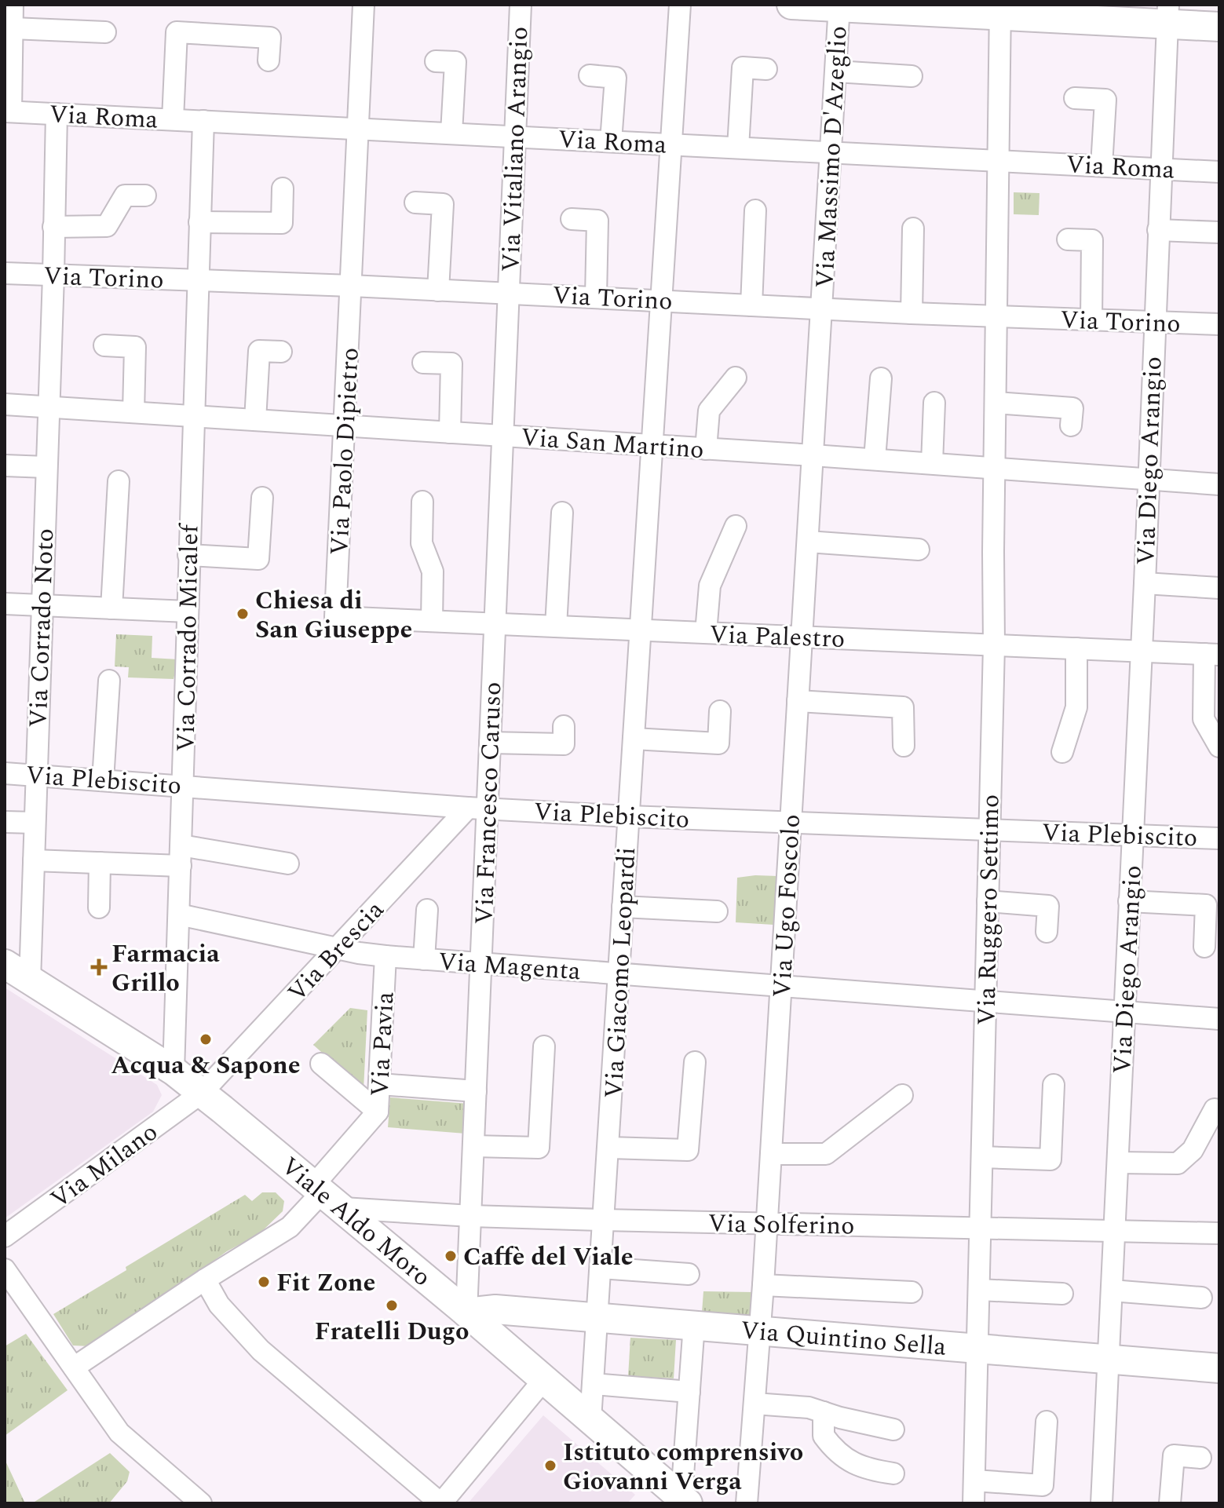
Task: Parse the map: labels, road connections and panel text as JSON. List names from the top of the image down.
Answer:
{
  "streets": {
    "street": [
      "Via Roma",
      "Via Vitaliano Arangio",
      "Via Massimo D'Azeglio",
      "Via Torino",
      "Via San Martino",
      "Via Paolo Dipietro",
      "Via Diego Arangio",
      "Via Corrado Noto",
      "Via Palestro",
      "Via Corrado Micalef",
      "Via Plebiscito",
      "Via Francesco Caruso",
      "Via Ugo Foscolo",
      "Via Ruggero Settimo",
      "Via Brescia",
      "Via Magenta",
      "Via Giacomo Leopardi",
      "Via Pavia",
      "Via Milano",
      "Viale Aldo Moro",
      "Via Solferino",
      "Via Quintino Sella"
    ]
  },
  "crossings": [
    ["Via Roma", "Via Vitaliano Arangio"],
    ["Via Roma", "Via Massimo D'Azeglio"],
    ["Via Roma", "Via Paolo Dipietro"],
    ["Via Roma", "Via Diego Arangio"],
    ["Via Roma", "Via Corrado Noto"],
    ["Via Roma", "Via Corrado Micalef"],
    ["Via Roma", "Via Ruggero Settimo"],
    ["Via Roma", "Via Giacomo Leopardi"],
    ["Via Vitaliano Arangio", "Via Torino"],
    ["Via Vitaliano Arangio", "Via Francesco Caruso"],
    ["Via Massimo D'Azeglio", "Via Torino"],
    ["Via Massimo D'Azeglio", "Via Ugo Foscolo"],
    ["Via Torino", "Via Paolo Dipietro"],
    ["Via Torino", "Via Diego Arangio"],
    ["Via Torino", "Via Corrado Noto"],
    ["Via Torino", "Via Corrado Micalef"],
    ["Via Torino", "Via Francesco Caruso"],
    ["Via Torino", "Via Ugo Foscolo"],
    ["Via Torino", "Via Ruggero Settimo"],
    ["Via Torino", "Via Giacomo Leopardi"],
    ["Via San Martino", "Via Paolo Dipietro"],
    ["Via San Martino", "Via Diego Arangio"],
    ["Via San Martino", "Via Corrado Noto"],
    ["Via San Martino", "Via Corrado Micalef"],
    ["Via San Martino", "Via Francesco Caruso"],
    ["Via San Martino", "Via Ugo Foscolo"],
    ["Via San Martino", "Via Ruggero Settimo"],
    ["Via San Martino", "Via Giacomo Leopardi"],
    ["Via Paolo Dipietro", "Via Palestro"],
    ["Via Diego Arangio", "Via Palestro"],
    ["Via Diego Arangio", "Via Plebiscito"],
    ["Via Diego Arangio", "Via Magenta"],
    ["Via Diego Arangio", "Via Solferino"],
    ["Via Diego Arangio", "Via Quintino Sella"],
    ["Via Corrado Noto", "Via Plebiscito"],
    ["Via Corrado Noto", "Viale Aldo Moro"],
    ["Via Palestro", "Via Francesco Caruso"],
    ["Via Palestro", "Via Ugo Foscolo"],
    ["Via Palestro", "Via Ruggero Settimo"],
    ["Via Palestro", "Via Giacomo Leopardi"],
    ["Via Corrado Micalef", "Via Plebiscito"],
    ["Via Corrado Micalef", "Via Magenta"],
    ["Via Corrado Micalef", "Viale Aldo Moro"],
    ["Via Plebiscito", "Via Francesco Caruso"],
    ["Via Plebiscito", "Via Ugo Foscolo"],
    ["Via Plebiscito", "Via Ruggero Settimo"],
    ["Via Plebiscito", "Via Brescia"],
    ["Via Plebiscito", "Via Giacomo Leopardi"],
    ["Via Francesco Caruso", "Via Brescia"],
    ["Via Francesco Caruso", "Via Magenta"],
    ["Via Francesco Caruso", "Viale Aldo Moro"],
    ["Via Francesco Caruso", "Via Solferino"],
    ["Via Francesco Caruso", "Via Quintino Sella"],
    ["Via Ugo Foscolo", "Via Magenta"],
    ["Via Ugo Foscolo", "Via Solferino"],
    ["Via Ugo Foscolo", "Via Quintino Sella"],
    ["Via Ruggero Settimo", "Via Magenta"],
    ["Via Ruggero Settimo", "Via Solferino"],
    ["Via Ruggero Settimo", "Via Quintino Sella"],
    ["Via Brescia", "Via Magenta"],
    ["Via Brescia", "Via Milano"],
    ["Via Brescia", "Viale Aldo Moro"],
    ["Via Magenta", "Via Giacomo Leopardi"],
    ["Via Magenta", "Via Pavia"],
    ["Via Giacomo Leopardi", "Viale Aldo Moro"],
    ["Via Giacomo Leopardi", "Via Solferino"],
    ["Via Giacomo Leopardi", "Via Quintino Sella"],
    ["Via Pavia", "Viale Aldo Moro"],
    ["Via Pavia", "Via Solferino"],
    ["Via Milano", "Viale Aldo Moro"],
    ["Viale Aldo Moro", "Via Solferino"],
    ["Viale Aldo Moro", "Via Quintino Sella"]
  ],
  "places": {
    "other": [
      "Chiesa di San Giuseppe",
      "Acqua & Sapone",
      "Caffè del Viale",
      "Fit Zone",
      "Fratelli Dugo",
      "Istituto comprensivo Giovanni Verga"
    ],
    "health": ["Farmacia Grillo"]
  }
}
